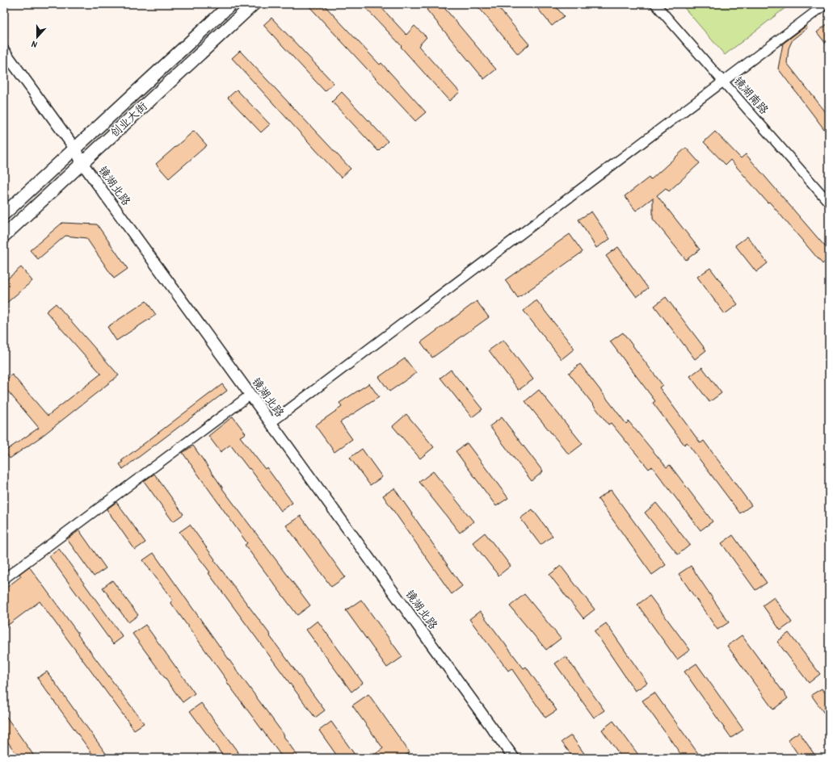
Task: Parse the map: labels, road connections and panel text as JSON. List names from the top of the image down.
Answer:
{
  "streets": {
    "main road": ["创业大街"],
    "street": ["镜湖南路", "镜湖北路"]
  },
  "crossings": [
    ["创业大街", "镜湖北路"]
  ],
  "north": "bottom"
}
